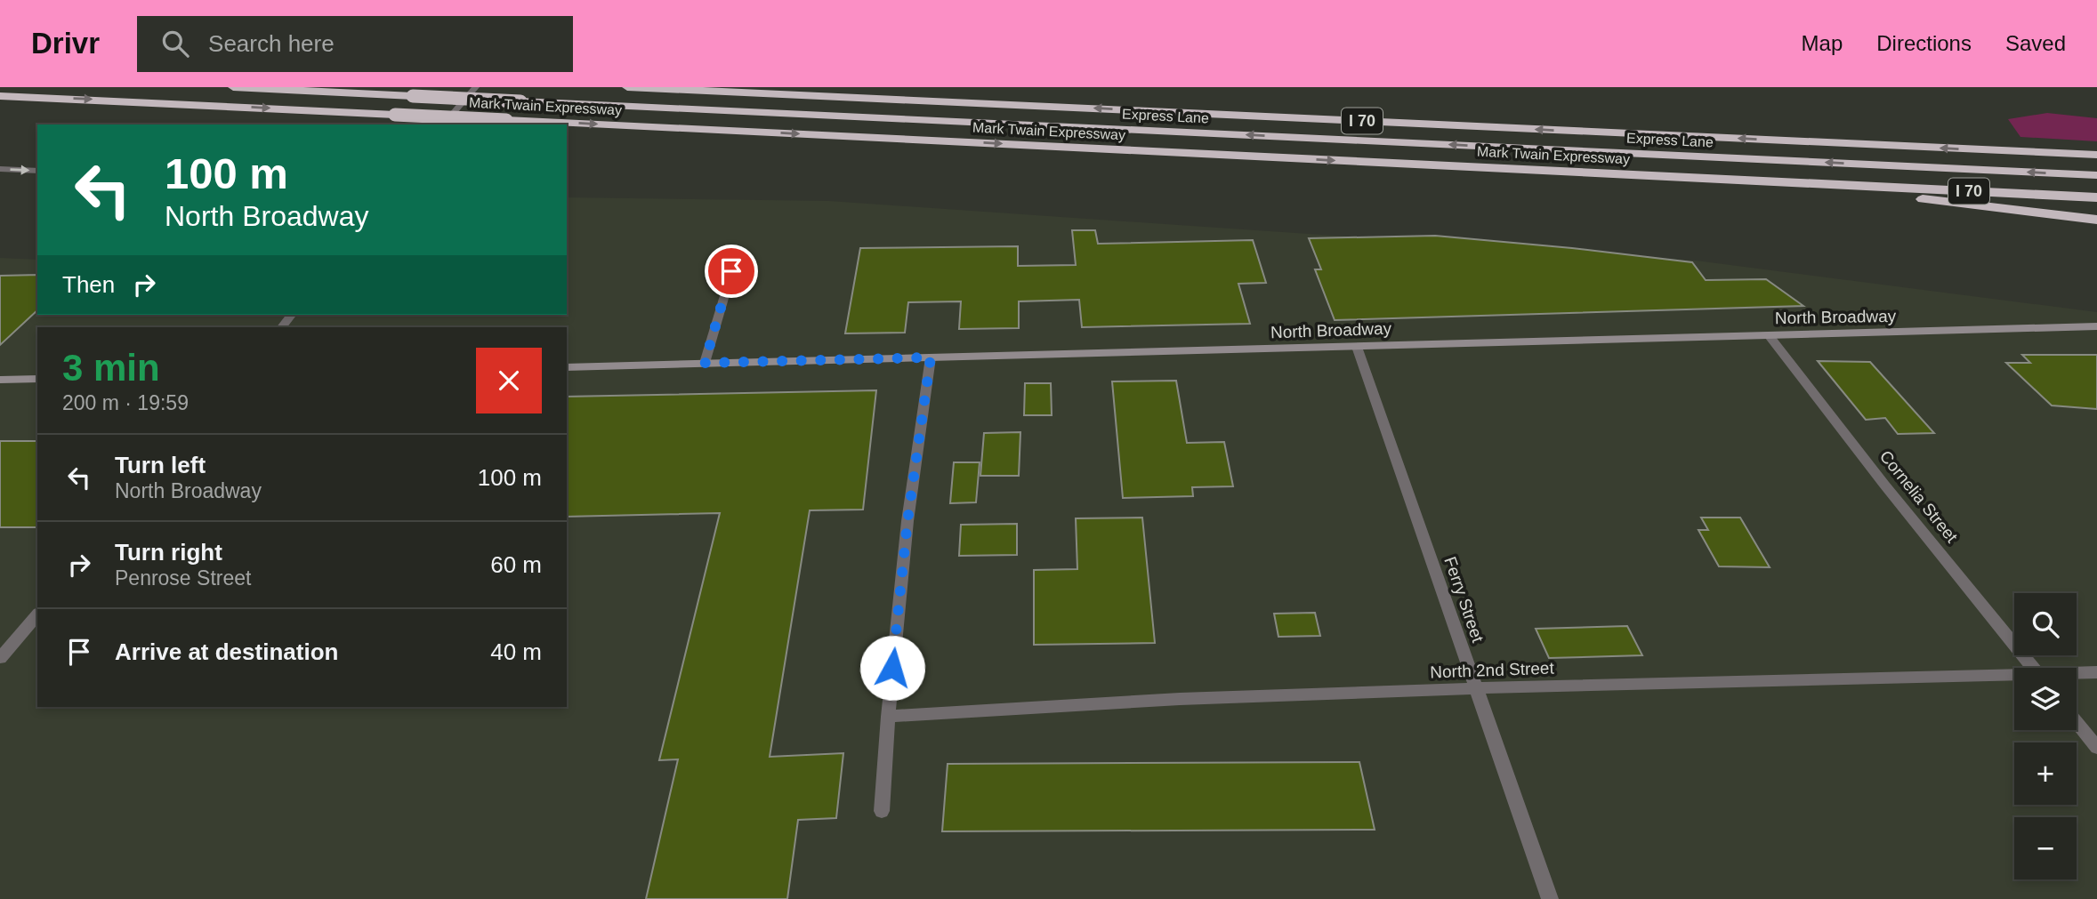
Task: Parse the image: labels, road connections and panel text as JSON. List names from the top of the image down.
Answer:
{
  "streets": {
    "highway": ["Mark Twain Expressway", "Express Lane", "I 70"],
    "main road": ["North Broadway"],
    "street": ["Cornelia Street", "Ferry Street", "North 2nd Street"]
  },
  "crossings": [
    ["North Broadway", "Cornelia Street"],
    ["North Broadway", "Ferry Street"],
    ["Ferry Street", "North 2nd Street"]
  ],
  "one_way": ["Express Lane"],
  "page": {
    "header": "Drivr",
    "search": "Search here",
    "nav": ["Map", "Directions", "Saved"],
    "turn": ["100 m", "North Broadway"],
    "then": "Then",
    "heading": ["3 min", "200 m · 19:59"],
    "list": [
      {
        "name": "Turn left",
        "note": "North Broadway",
        "value": "100 m"
      },
      {
        "name": "Turn right",
        "note": "Penrose Street",
        "value": "60 m"
      },
      {
        "name": "Arrive at destination",
        "value": "40 m"
      }
    ],
    "map_buttons": ["+", "−"]
  }
}
